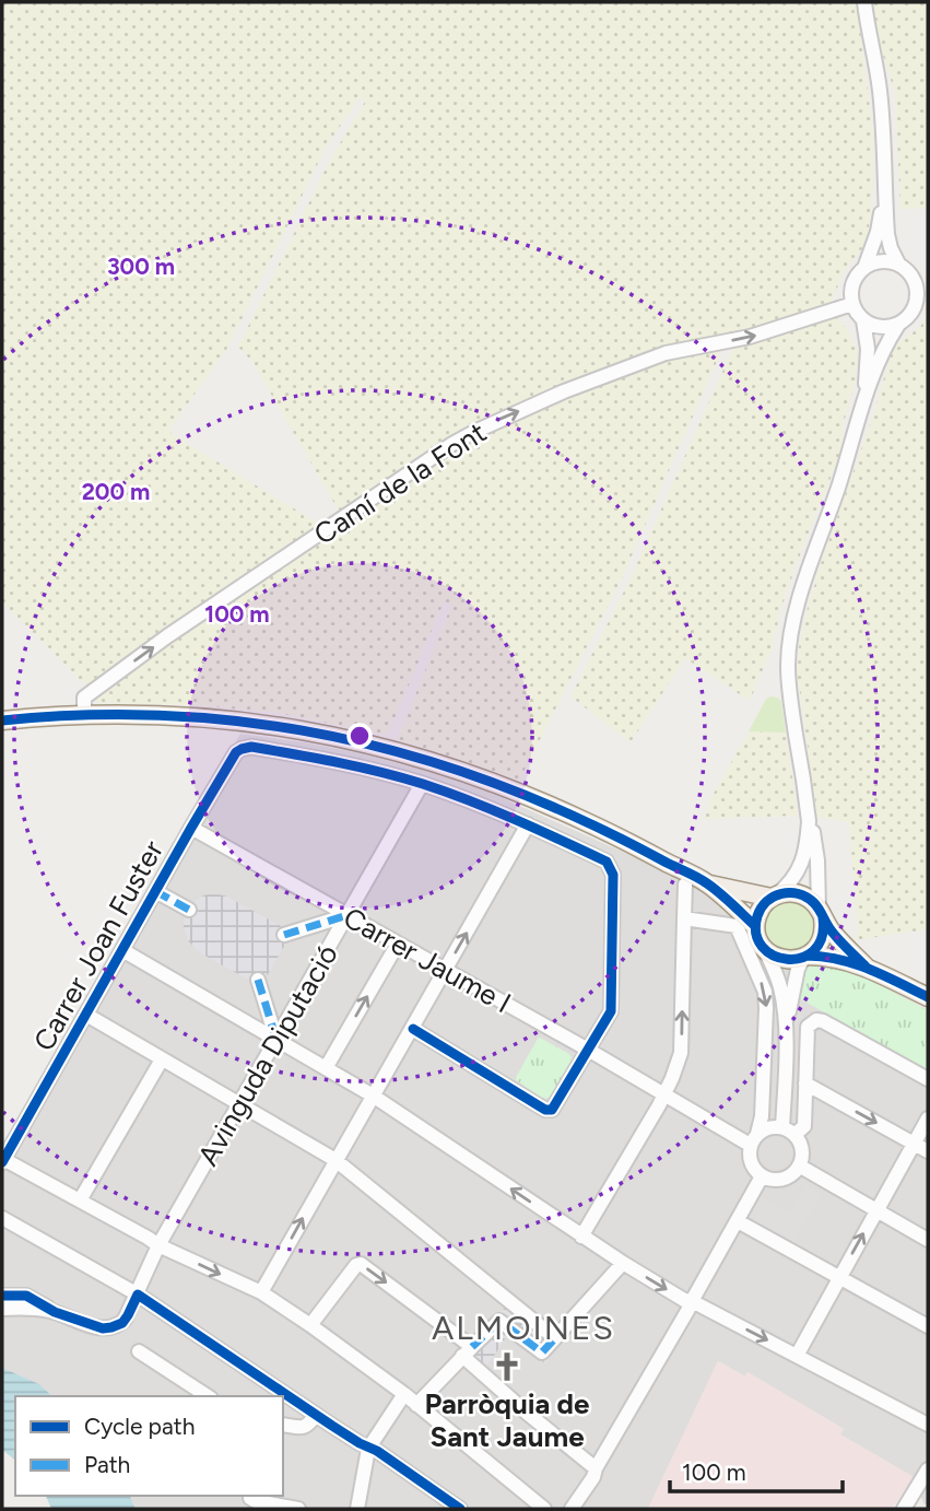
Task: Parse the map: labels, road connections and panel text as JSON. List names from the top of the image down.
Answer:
{
  "streets": {
    "street": [
      "Camí de la Font",
      "Carrer Joan Fuster",
      "Carrer Jaume I",
      "Avinguda Diputació"
    ]
  },
  "crossings": [
    ["Carrer Joan Fuster", "Carrer Jaume I"],
    ["Carrer Joan Fuster", "Avinguda Diputació"],
    ["Carrer Jaume I", "Avinguda Diputació"]
  ],
  "one_way": ["Camí de la Font"],
  "districts": ["ALMOINES"],
  "places": {
    "church": ["Parròquia de Sant Jaume"]
  },
  "legend": ["Cycle path", "Path"],
  "scale_bar": "100 m",
  "rings": ["300 m", "200 m", "100 m"]
}
